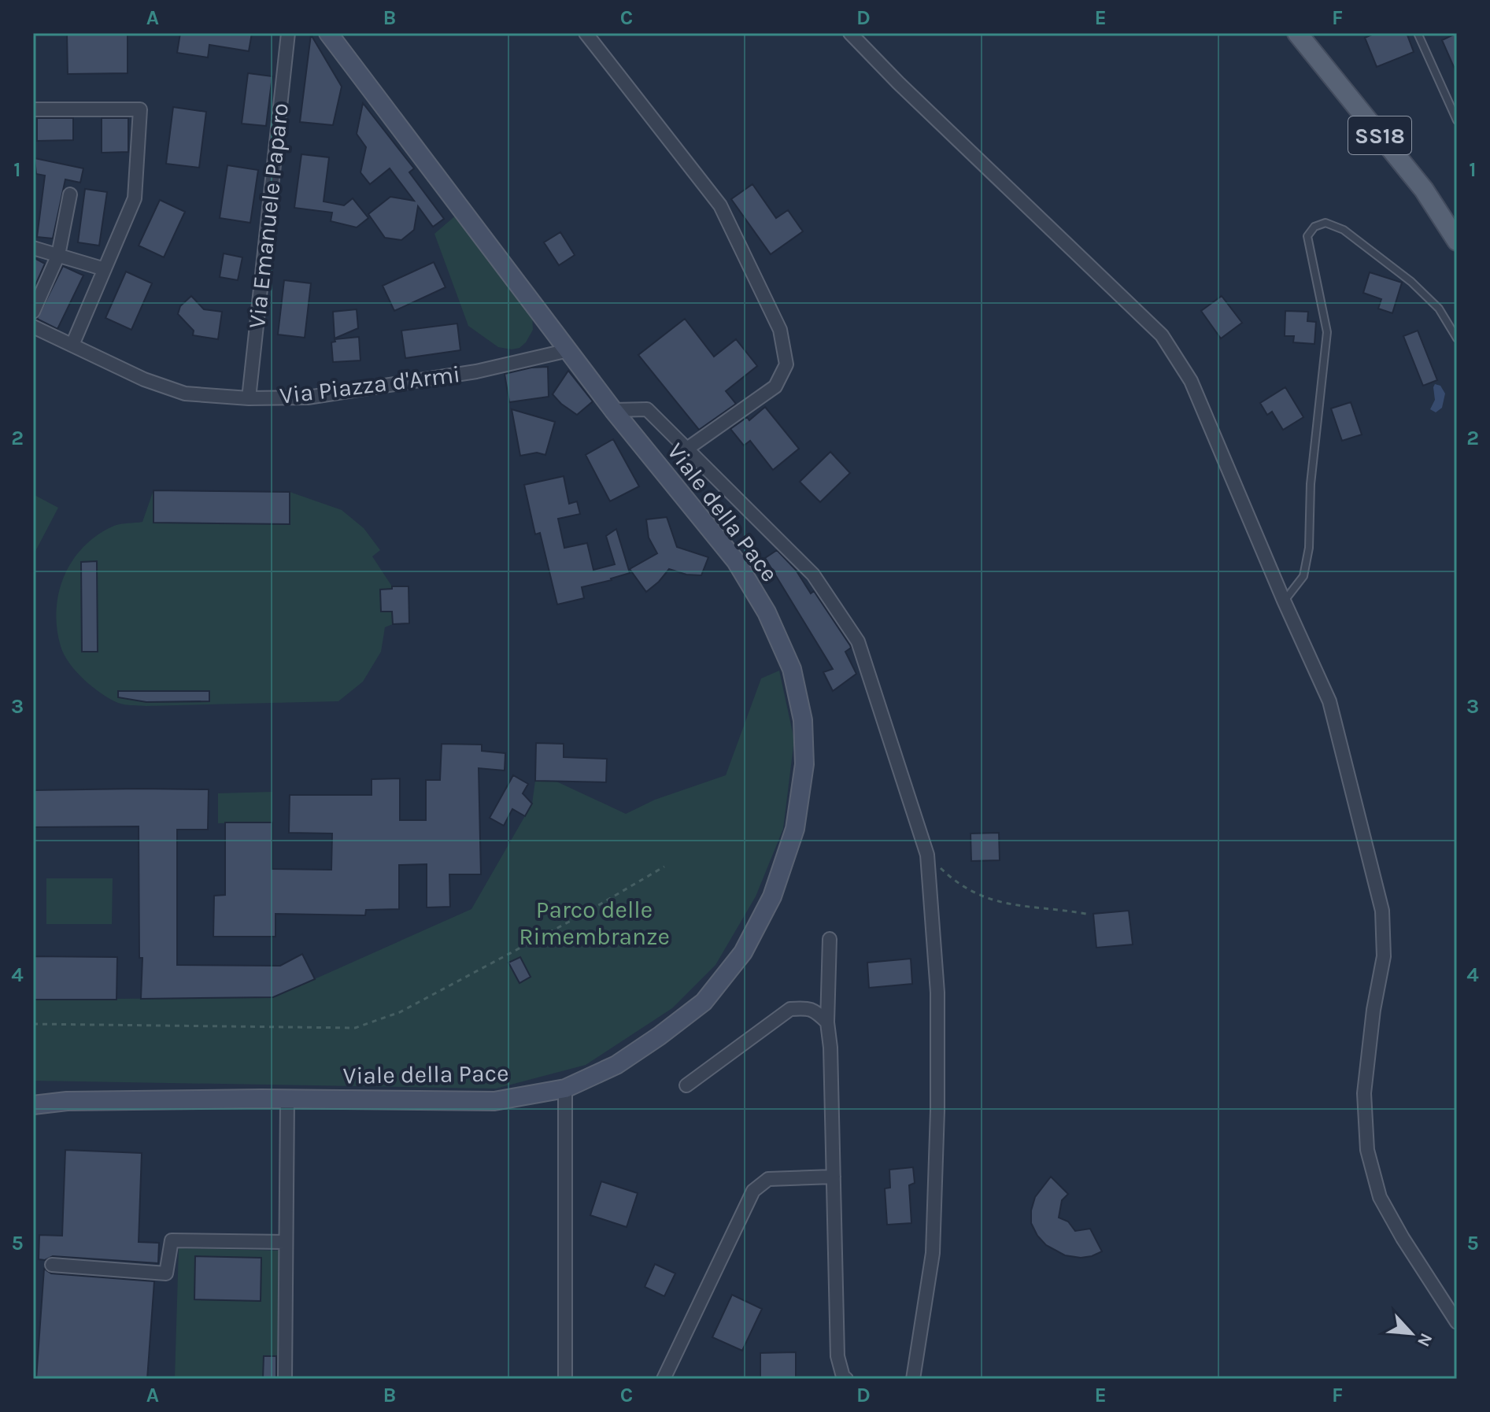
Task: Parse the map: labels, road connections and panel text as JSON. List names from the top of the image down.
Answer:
{
  "streets": {
    "main road": ["SS18", "Viale della Pace"],
    "street": ["Via Emanuele Paparo", "Via Piazza d'Armi"]
  },
  "crossings": [
    ["Via Emanuele Paparo", "Via Piazza d'Armi"],
    ["Via Piazza d'Armi", "Viale della Pace"]
  ],
  "parks": ["Parco delle Rimembranze"],
  "north": "bottom right",
  "grid": {
    "columns": [
      "A",
      "B",
      "C",
      "D",
      "E",
      "F"
    ],
    "rows": [
      "1",
      "2",
      "3",
      "4",
      "5"
    ]
  }
}
